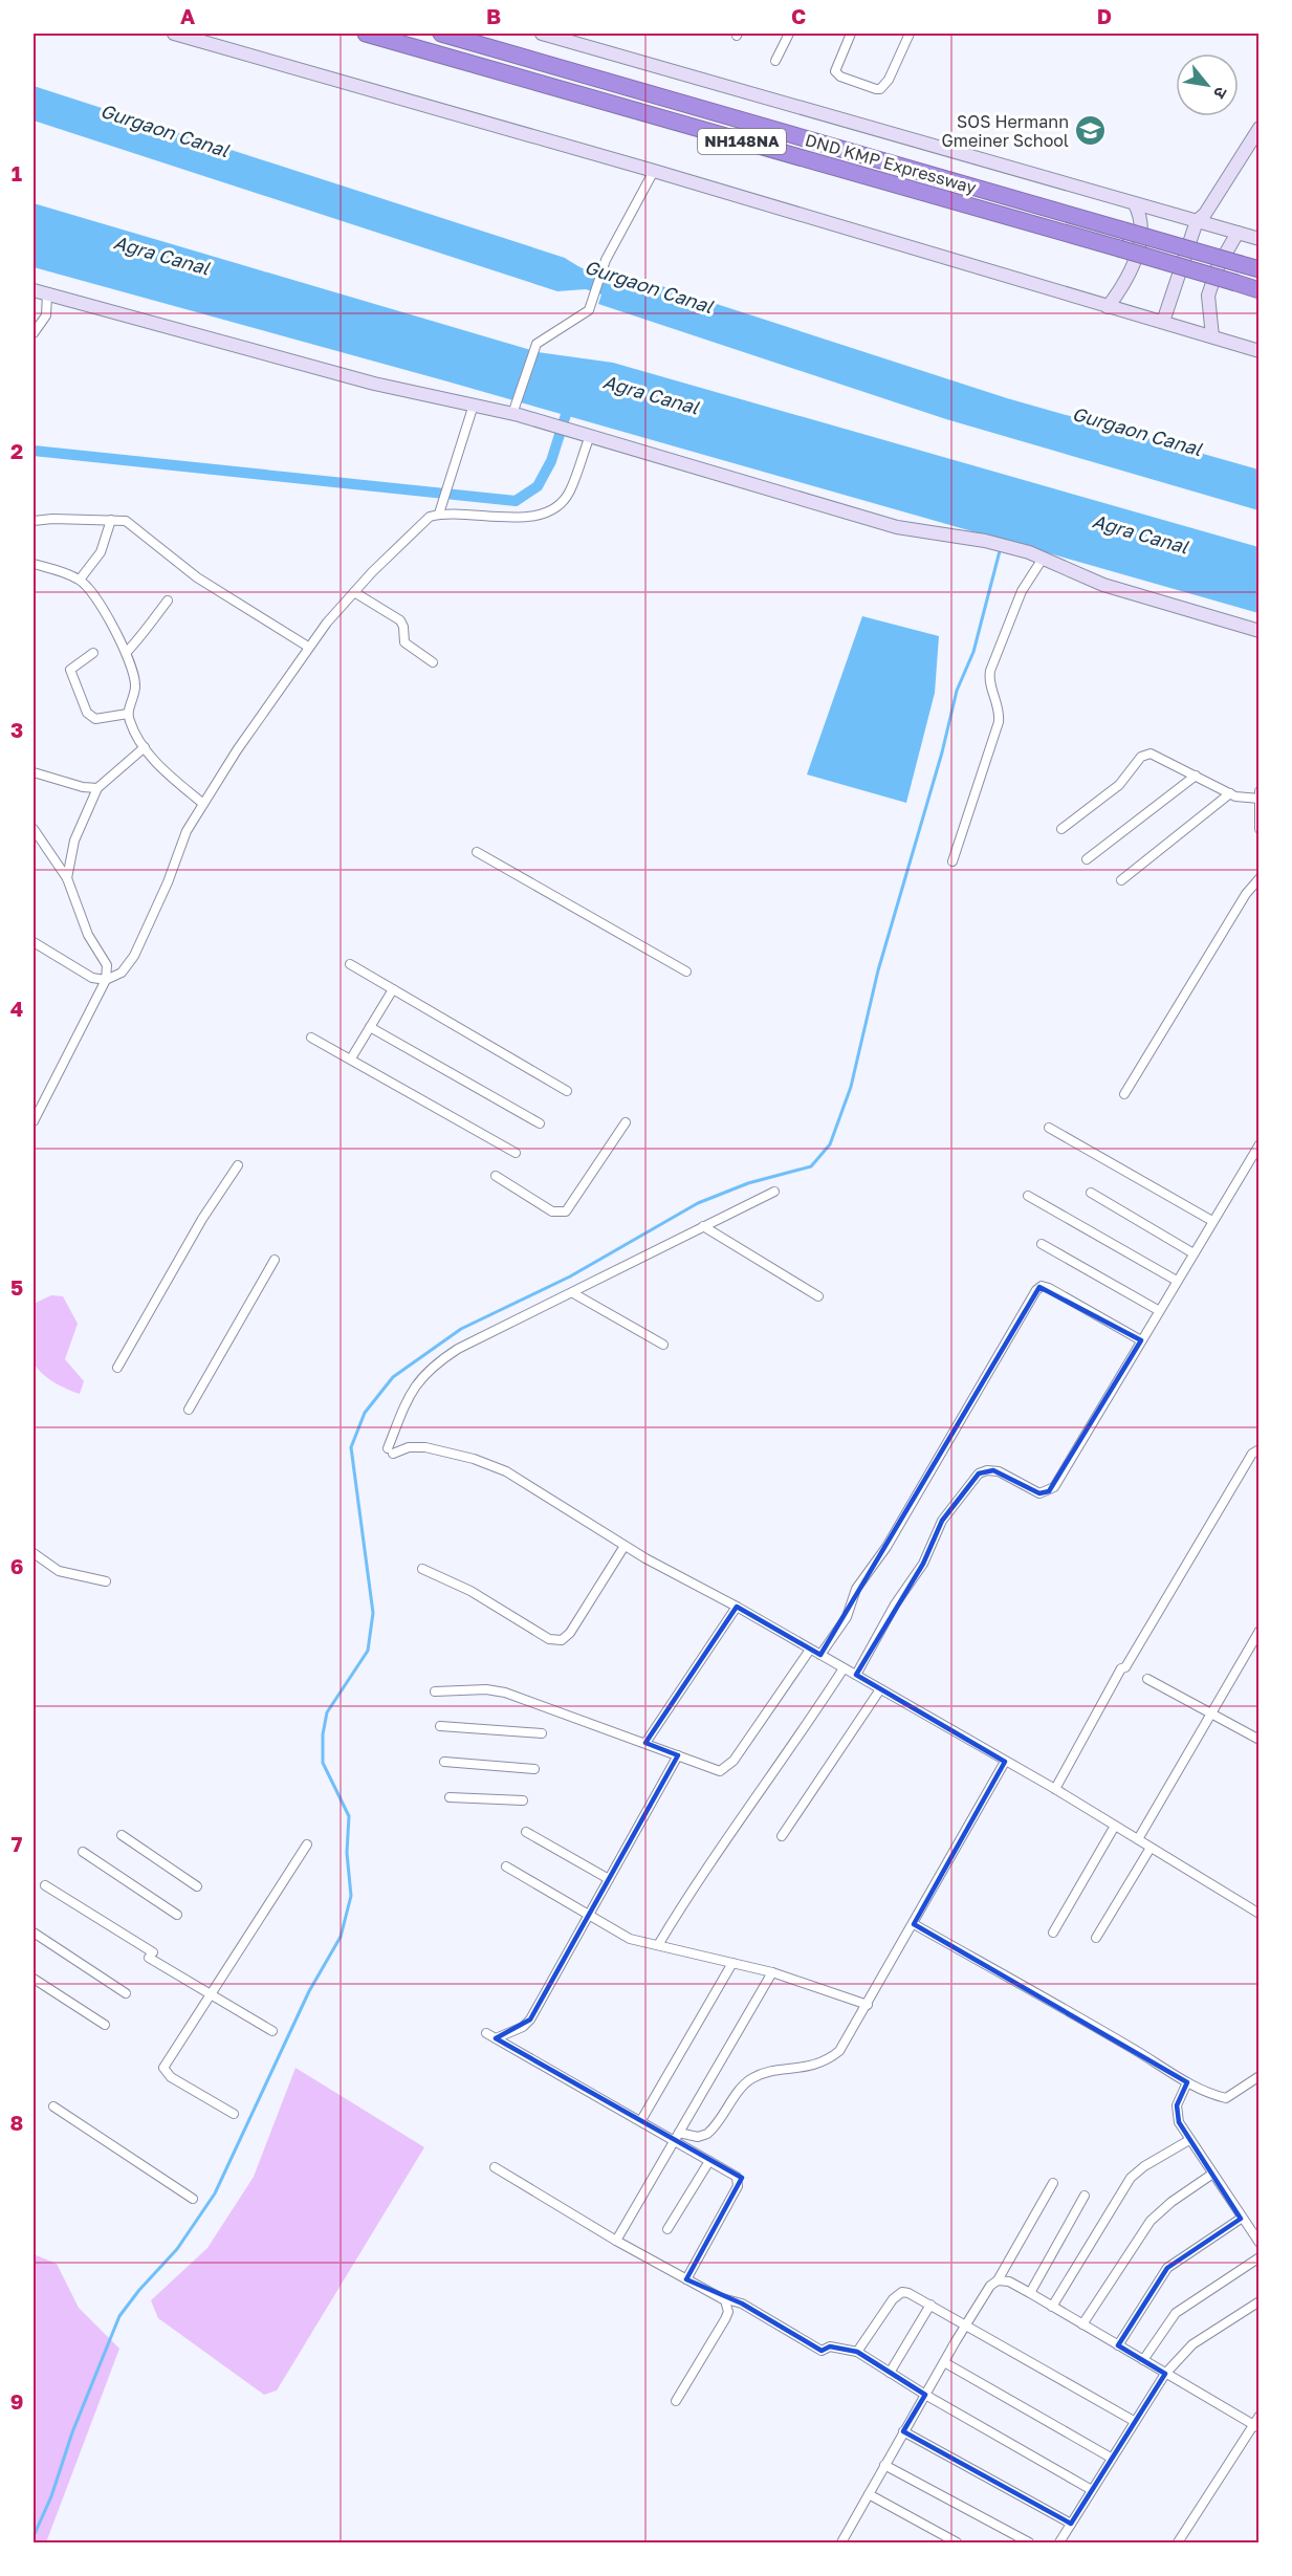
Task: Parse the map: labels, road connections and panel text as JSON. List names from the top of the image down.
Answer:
{
  "streets": {
    "highway": ["NH148NA", "DND KMP Expressway"]
  },
  "water": ["Gurgaon Canal", "Agra Canal"],
  "places": {
    "school or university": ["SOS Hermann Gmeiner School"]
  },
  "north": "bottom right",
  "grid": {
    "columns": [
      "A",
      "B",
      "C",
      "D"
    ],
    "rows": [
      "1",
      "2",
      "3",
      "4",
      "5",
      "6",
      "7",
      "8",
      "9"
    ]
  }
}
